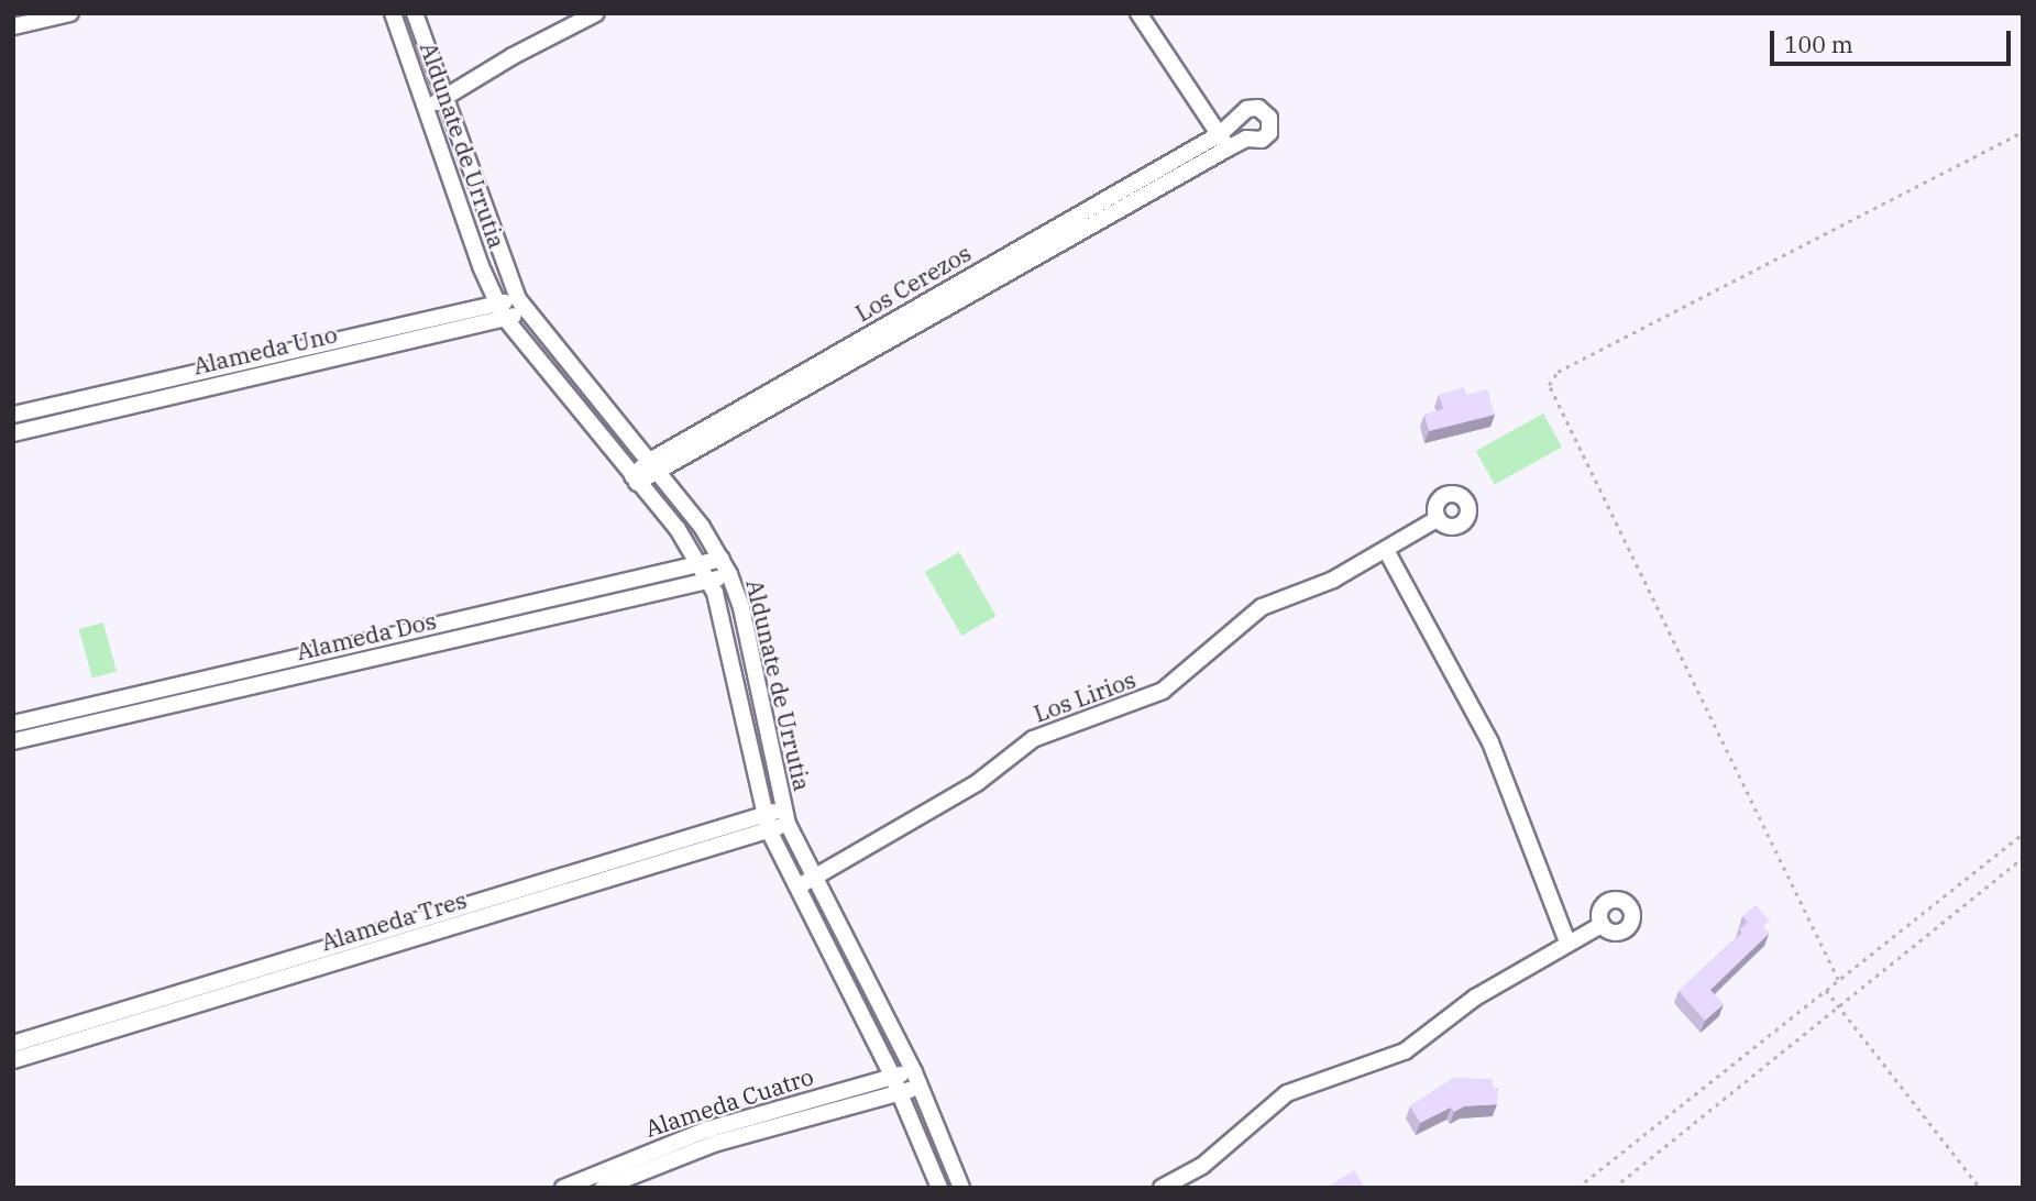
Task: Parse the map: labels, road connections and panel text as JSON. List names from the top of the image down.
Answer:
{
  "streets": {
    "street": [
      "Aldunate de Urrutia",
      "Los Cerezos",
      "Alameda Uno",
      "Alameda Dos",
      "Los Lirios",
      "Alameda Tres",
      "Alameda Cuatro"
    ]
  },
  "crossings": [
    ["Aldunate de Urrutia", "Los Cerezos"],
    ["Aldunate de Urrutia", "Alameda Uno"],
    ["Aldunate de Urrutia", "Alameda Dos"],
    ["Aldunate de Urrutia", "Los Lirios"],
    ["Aldunate de Urrutia", "Alameda Tres"],
    ["Aldunate de Urrutia", "Alameda Cuatro"]
  ],
  "scale_bar": "100 m"
}
